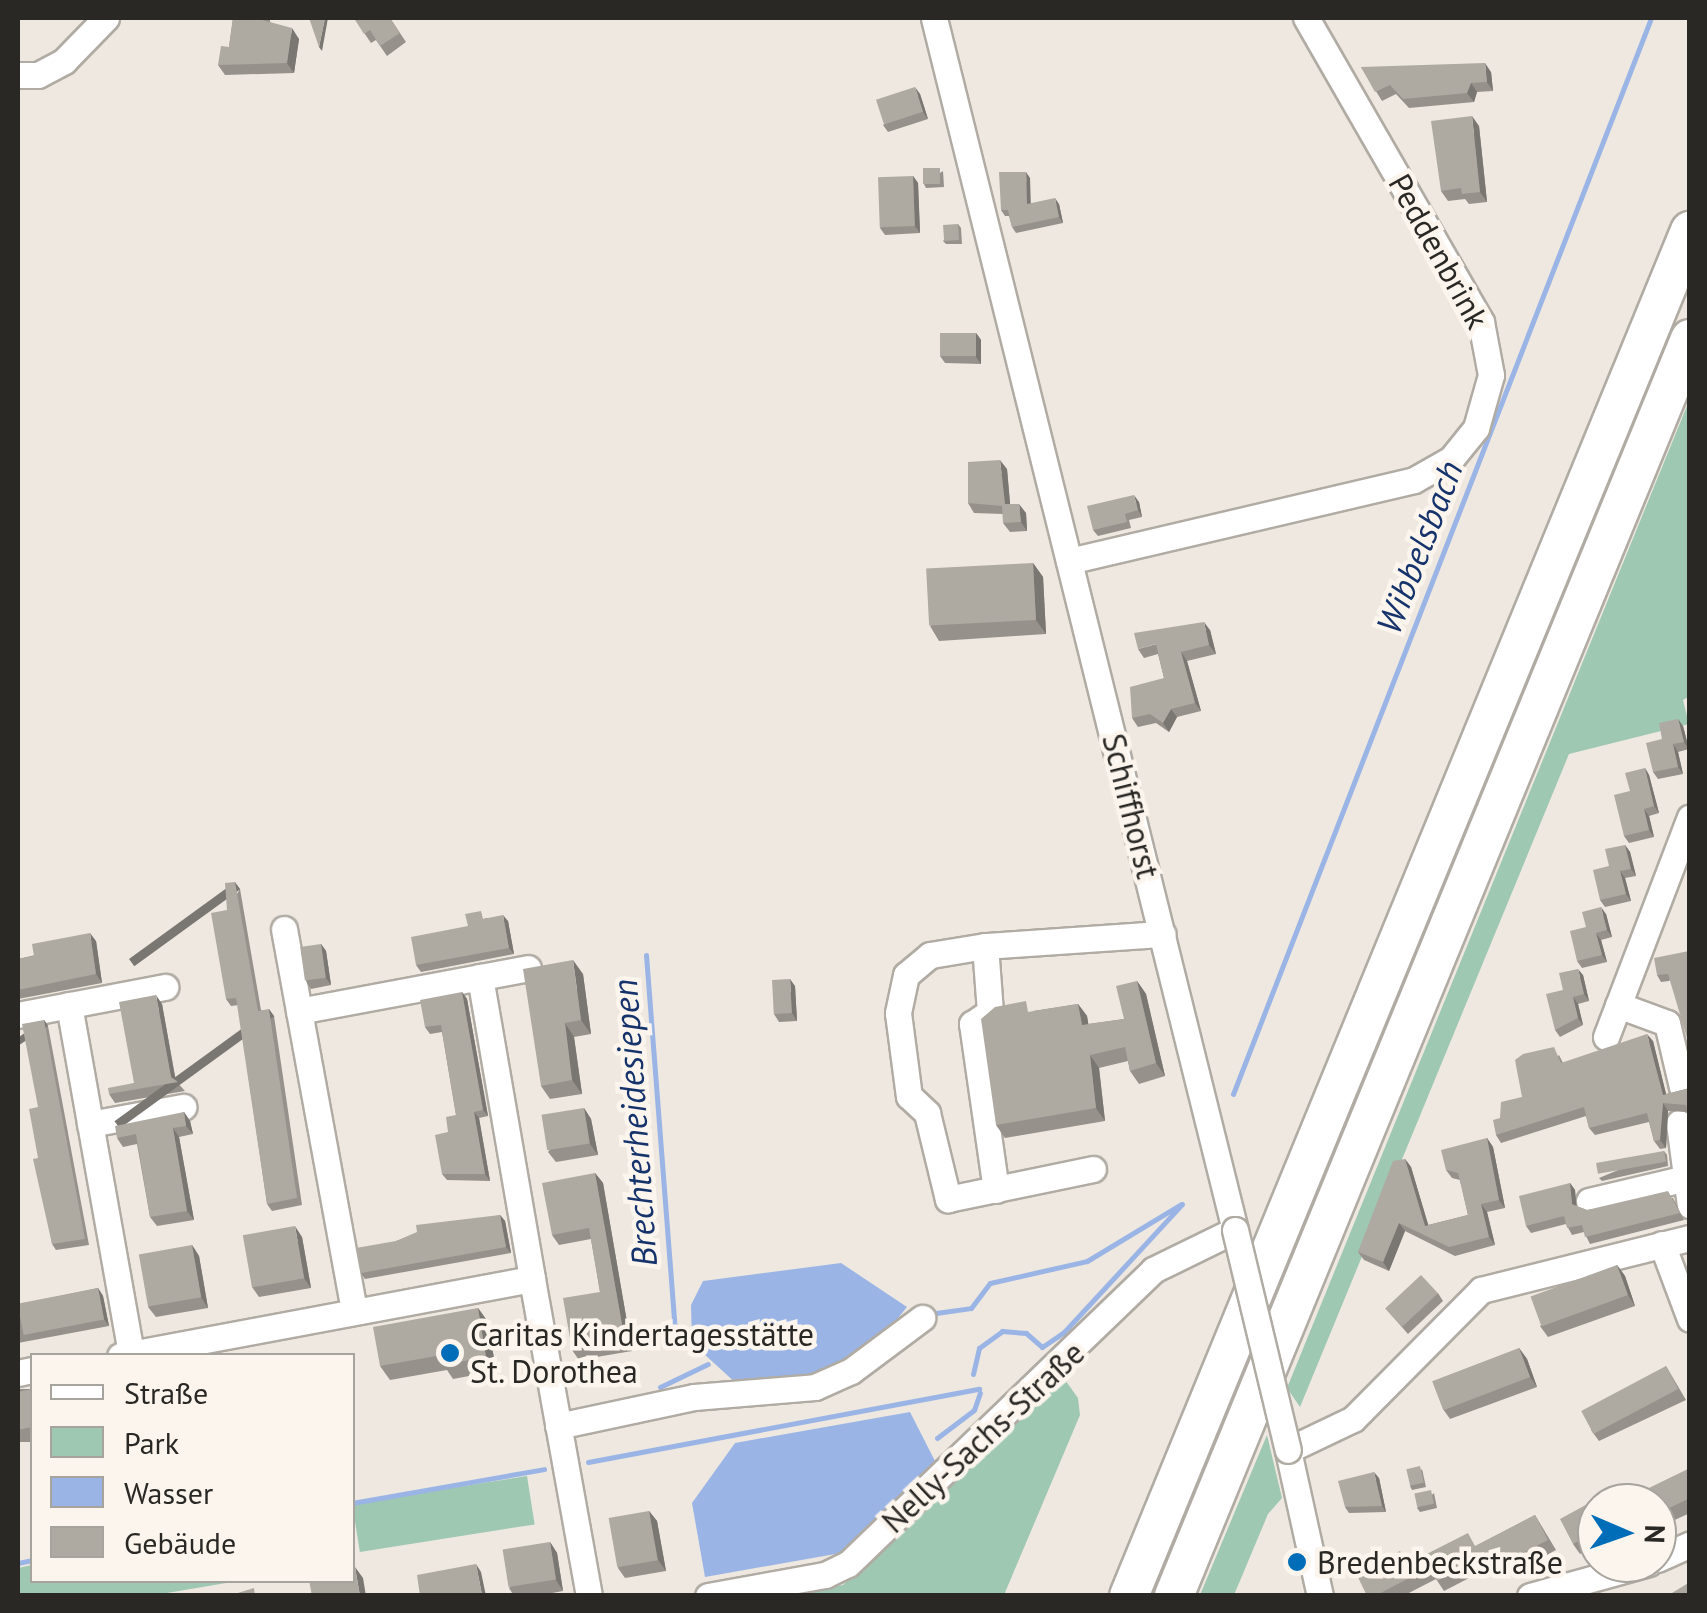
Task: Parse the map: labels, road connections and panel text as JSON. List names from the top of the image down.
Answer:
{
  "streets": {
    "street": ["Peddenbrink", "Schiffhorst", "Nelly-Sachs-Straße"]
  },
  "crossings": [
    ["Peddenbrink", "Schiffhorst"],
    ["Schiffhorst", "Nelly-Sachs-Straße"]
  ],
  "water": ["Wibbelsbach", "Brechterheidesiepen"],
  "places": ["Caritas Kindertagesstätte St. Dorothea", "Bredenbeckstraße"],
  "legend": [
    "Straße",
    "Park",
    "Wasser",
    "Gebäude"
  ],
  "north": "right"
}
